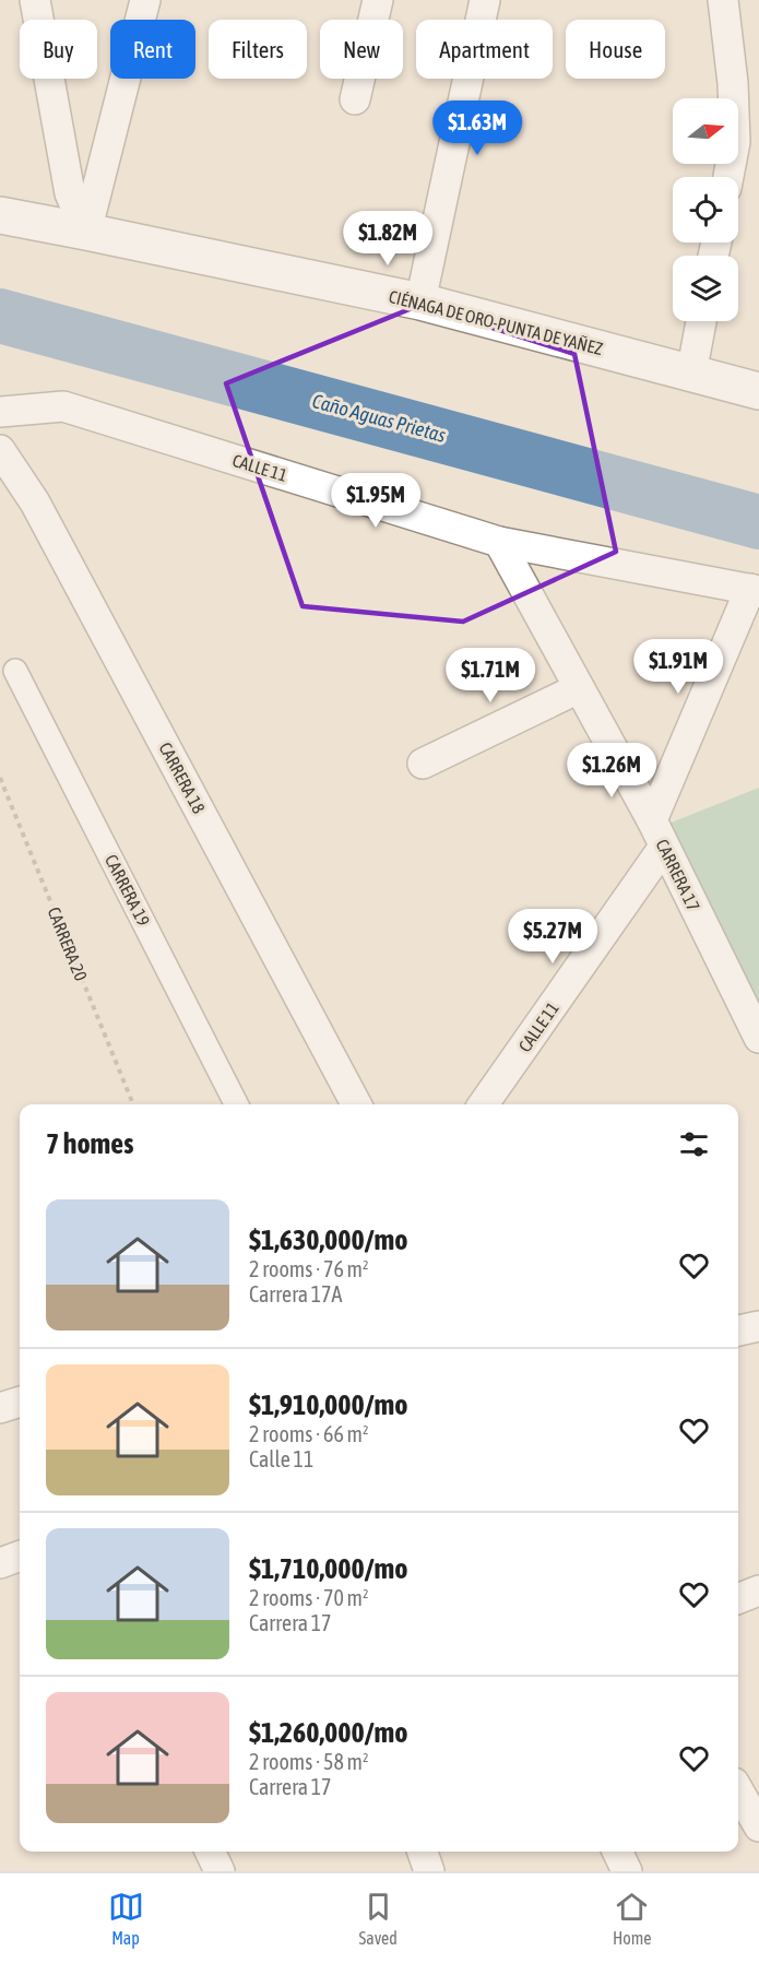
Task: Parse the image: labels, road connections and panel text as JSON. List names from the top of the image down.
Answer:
{
  "streets": {
    "street": [
      "CIÉNAGA DE ORO-PUNTA DE YAÑEZ",
      "CALLE 11",
      "CARRERA 18",
      "CARRERA 17",
      "CARRERA 19"
    ],
    "path": ["CARRERA 20"]
  },
  "crossings": [
    ["CALLE 11", "CARRERA 17"]
  ],
  "water": ["Caño Aguas Prietas"],
  "north": "right",
  "page": {
    "chip": [
      "Buy",
      "Rent",
      "Filters",
      "New",
      "Apartment",
      "House"
    ],
    "price": [
      "$1.63M",
      "$1.82M",
      "$1.95M",
      "$1.91M",
      "$1.71M",
      "$1.26M",
      "$5.27M"
    ],
    "heading": "7 homes",
    "list": [
      {
        "name": "$1,630,000/mo",
        "note": "2 rooms · 76 m² · Carrera 17A"
      },
      {
        "name": "$1,910,000/mo",
        "note": "2 rooms · 66 m² · Calle 11"
      },
      {
        "name": "$1,710,000/mo",
        "note": "2 rooms · 70 m² · Carrera 17"
      },
      {
        "name": "$1,260,000/mo",
        "note": "2 rooms · 58 m² · Carrera 17"
      }
    ],
    "tabs": ["Map", "Saved", "Home"]
  }
}
